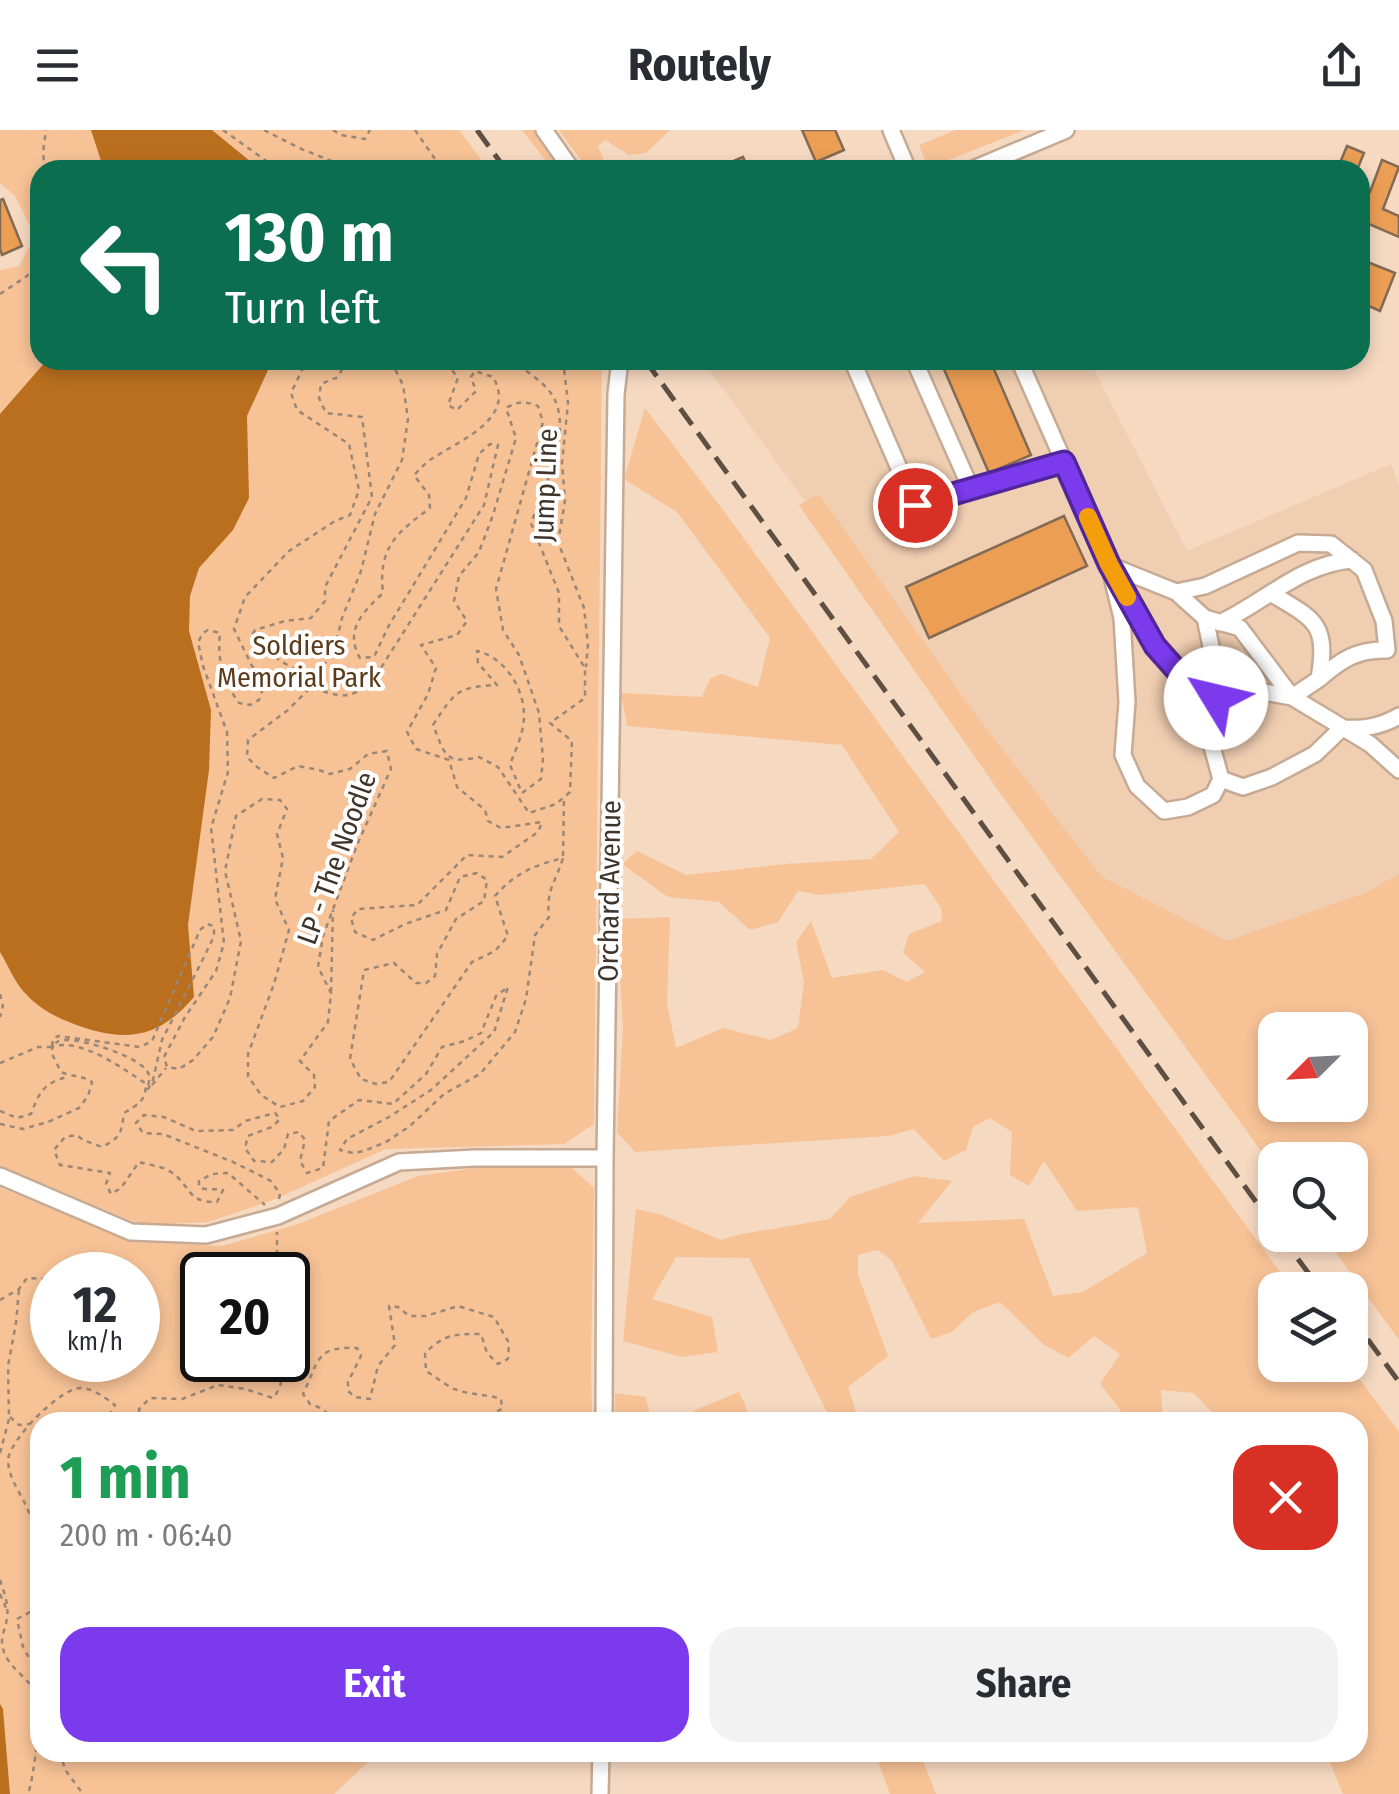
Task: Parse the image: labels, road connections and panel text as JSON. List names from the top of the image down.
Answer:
{
  "streets": {
    "street": ["Orchard Avenue"],
    "path": ["Jump Line", "LP - The Noodle"]
  },
  "parks": ["Soldiers Memorial Park"],
  "north": "bottom left",
  "page": {
    "header": "Routely",
    "turn": ["130 m", "Turn left"],
    "speed": "12 km/h",
    "limit": "20",
    "heading": ["1 min", "200 m · 06:40"],
    "buttons": ["Exit", "Share"]
  }
}
